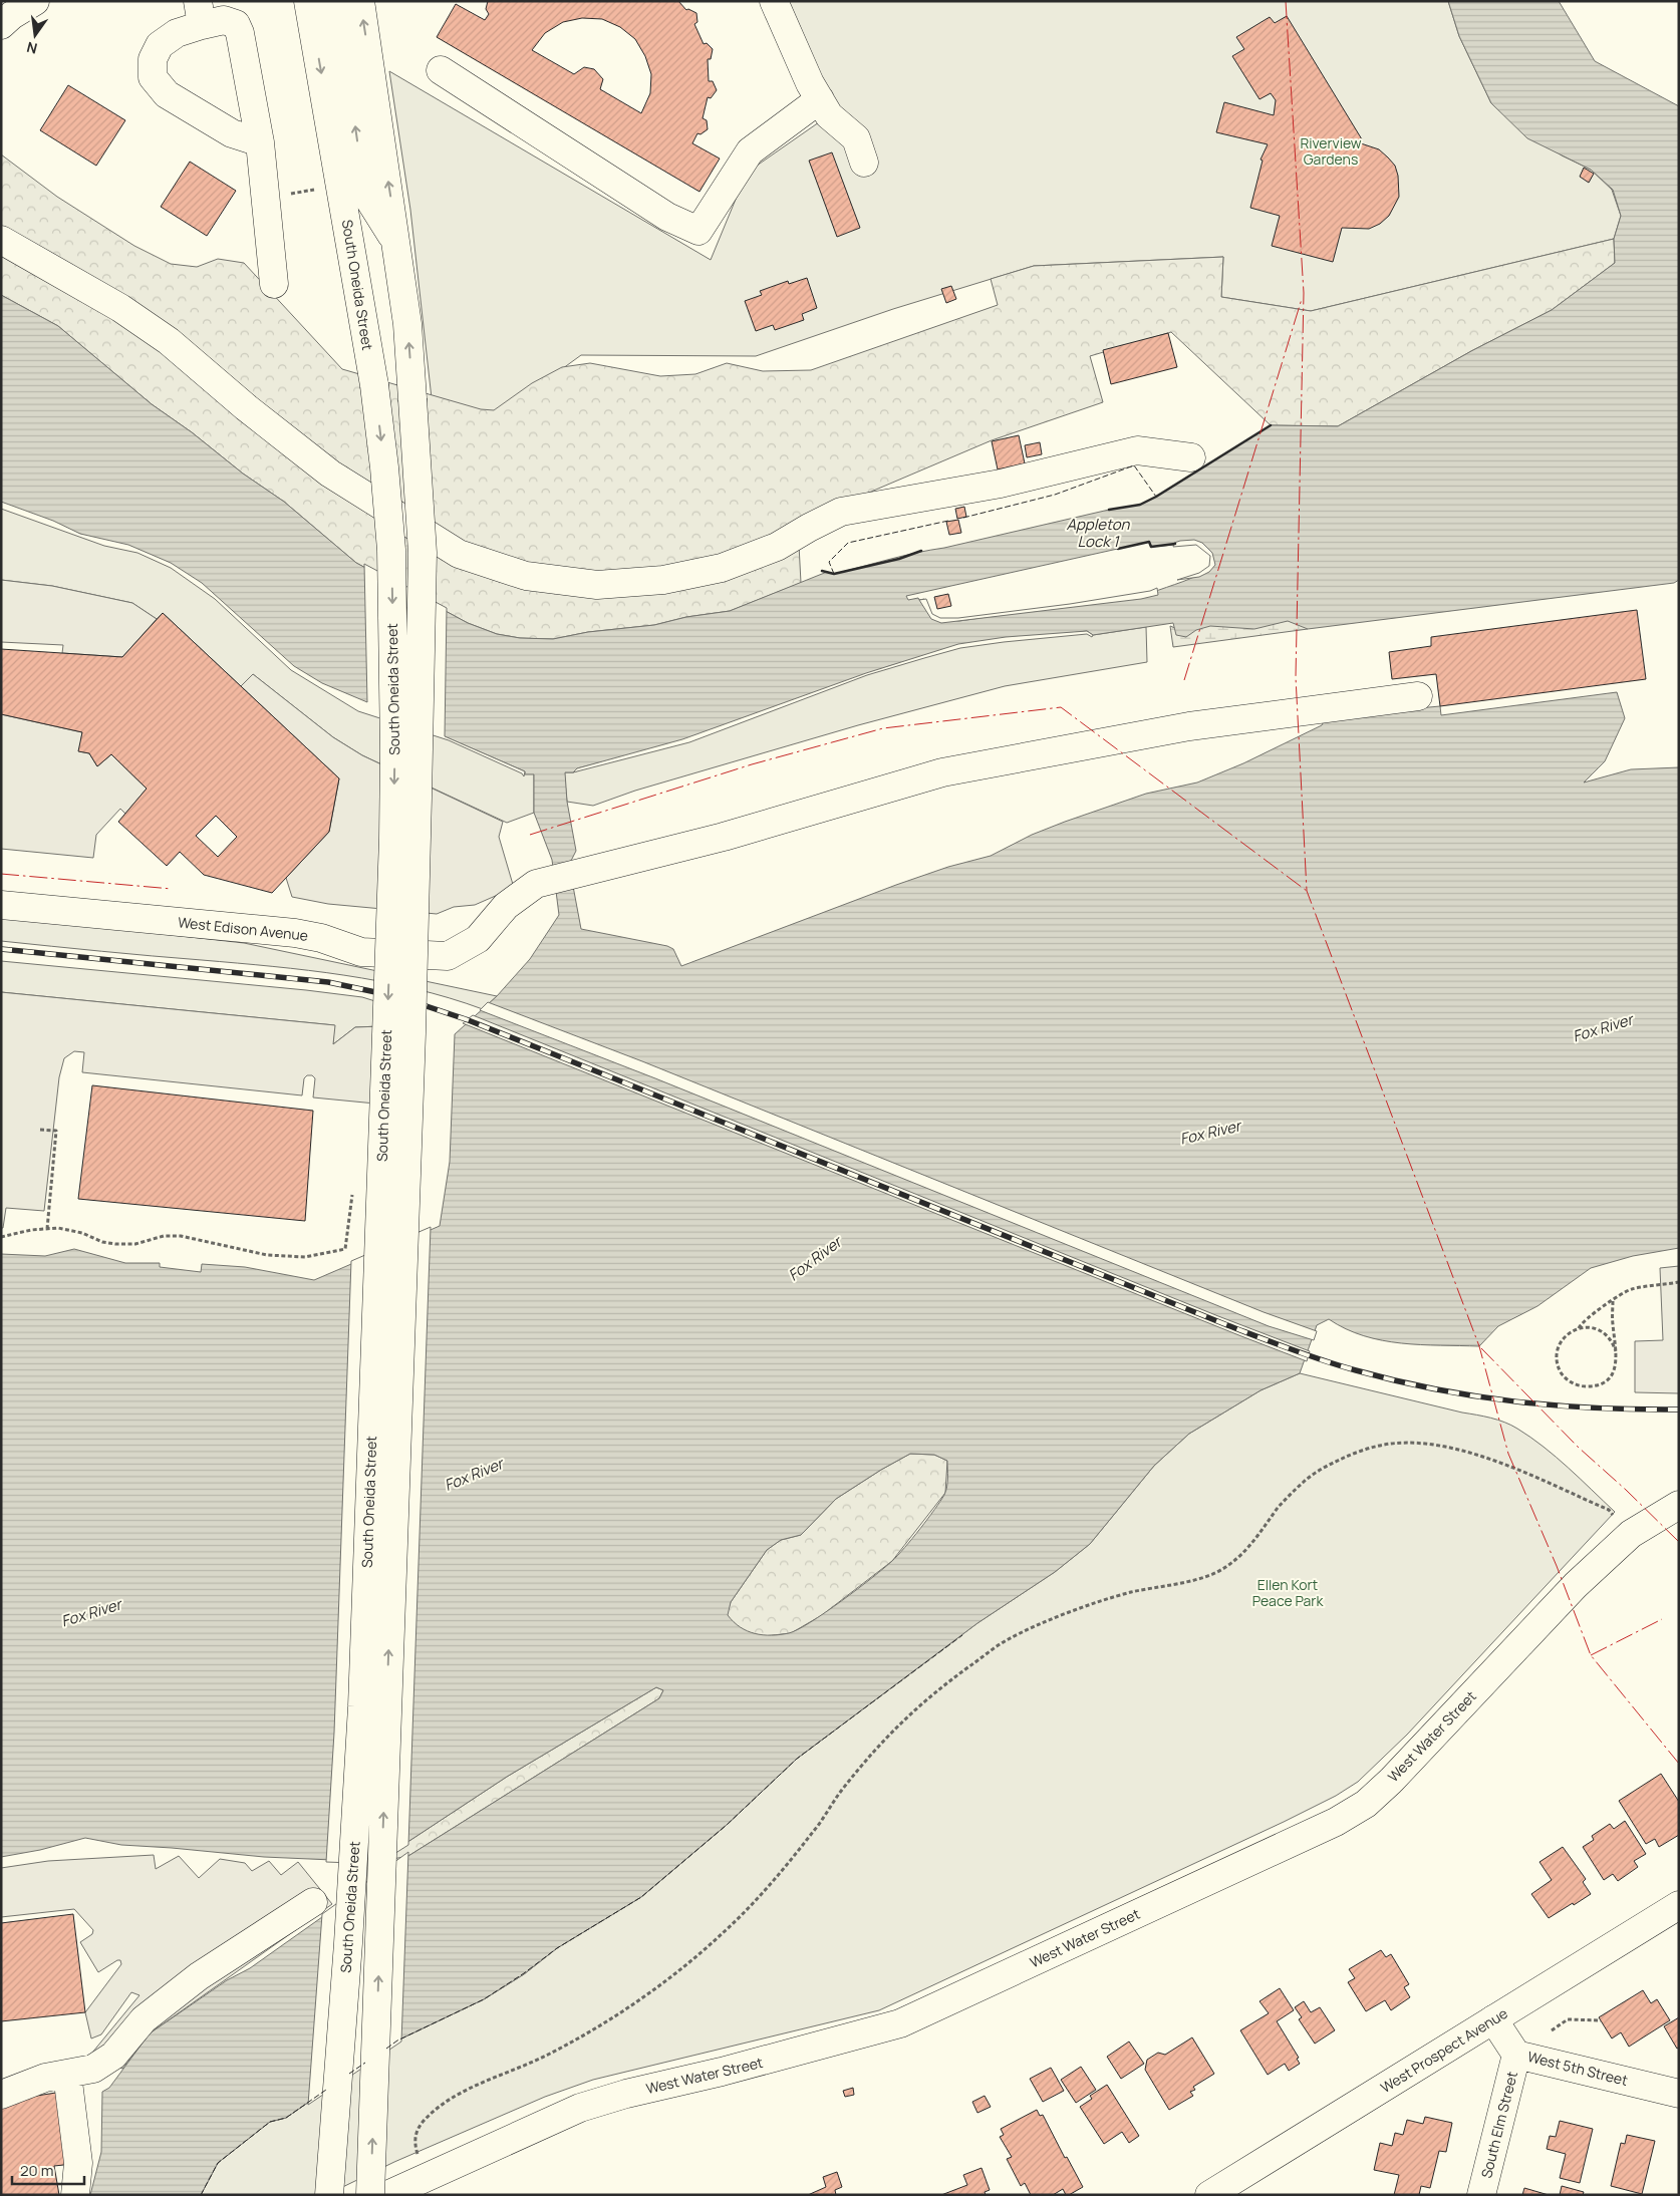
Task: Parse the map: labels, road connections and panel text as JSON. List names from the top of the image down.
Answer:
{
  "streets": {
    "main road": [
      "South Oneida Street",
      "West Edison Avenue",
      "West Water Street",
      "West Prospect Avenue",
      "West 5th Street",
      "South Elm Street"
    ]
  },
  "crossings": [
    ["West Prospect Avenue", "West 5th Street"],
    ["West 5th Street", "South Elm Street"]
  ],
  "water": ["Appleton Lock 1", "Fox River"],
  "parks": ["Riverview Gardens", "Ellen Kort Peace Park"],
  "scale_bar": "20 m",
  "north": "bottom"
}
